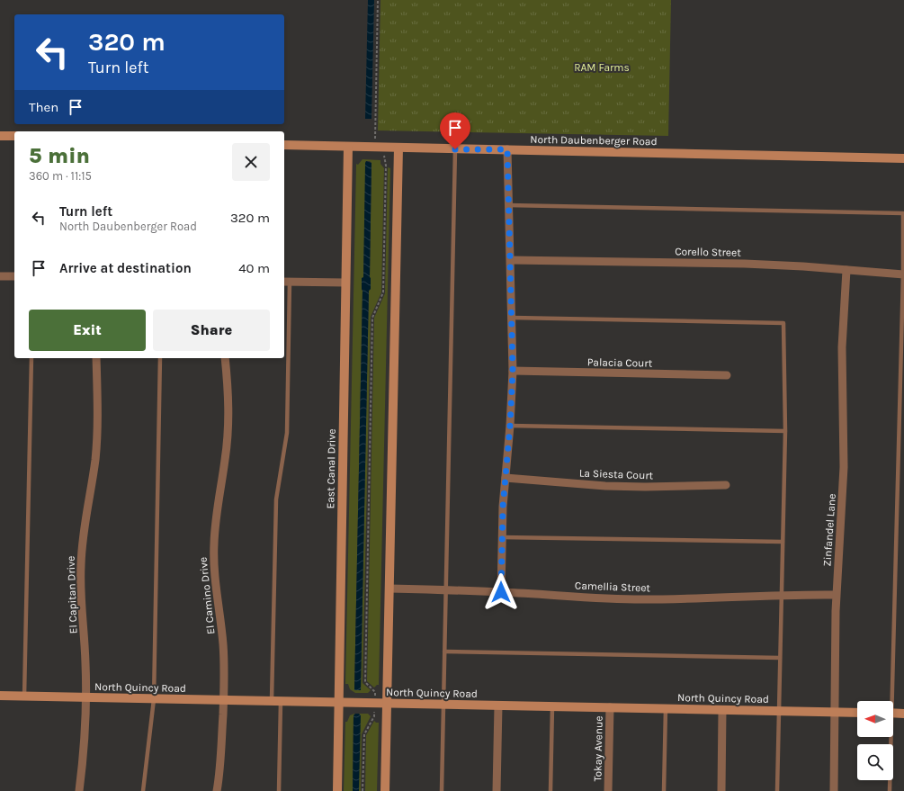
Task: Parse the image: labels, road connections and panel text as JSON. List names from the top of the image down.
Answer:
{
  "streets": {
    "street": [
      "North Daubenberger Road",
      "Corello Street",
      "Palacia Court",
      "East Canal Drive",
      "La Siesta Court",
      "Zinfandel Lane",
      "Camellia Street",
      "El Capitan Drive",
      "El Camino Drive",
      "North Quincy Road",
      "Tokay Avenue"
    ]
  },
  "crossings": [
    ["North Daubenberger Road", "East Canal Drive"],
    ["Corello Street", "Zinfandel Lane"],
    ["East Canal Drive", "North Quincy Road"],
    ["Zinfandel Lane", "Camellia Street"],
    ["Zinfandel Lane", "North Quincy Road"],
    ["El Capitan Drive", "North Quincy Road"],
    ["El Camino Drive", "North Quincy Road"],
    ["North Quincy Road", "Tokay Avenue"]
  ],
  "parks": ["RAM Farms"],
  "north": "left",
  "page": {
    "turn": ["320 m", "Turn left"],
    "then": "Then",
    "heading": ["5 min", "360 m · 11:15"],
    "list": [
      {
        "name": "Turn left",
        "note": "North Daubenberger Road",
        "value": "320 m"
      },
      {
        "name": "Arrive at destination",
        "value": "40 m"
      }
    ],
    "buttons": ["Exit", "Share"]
  }
}
